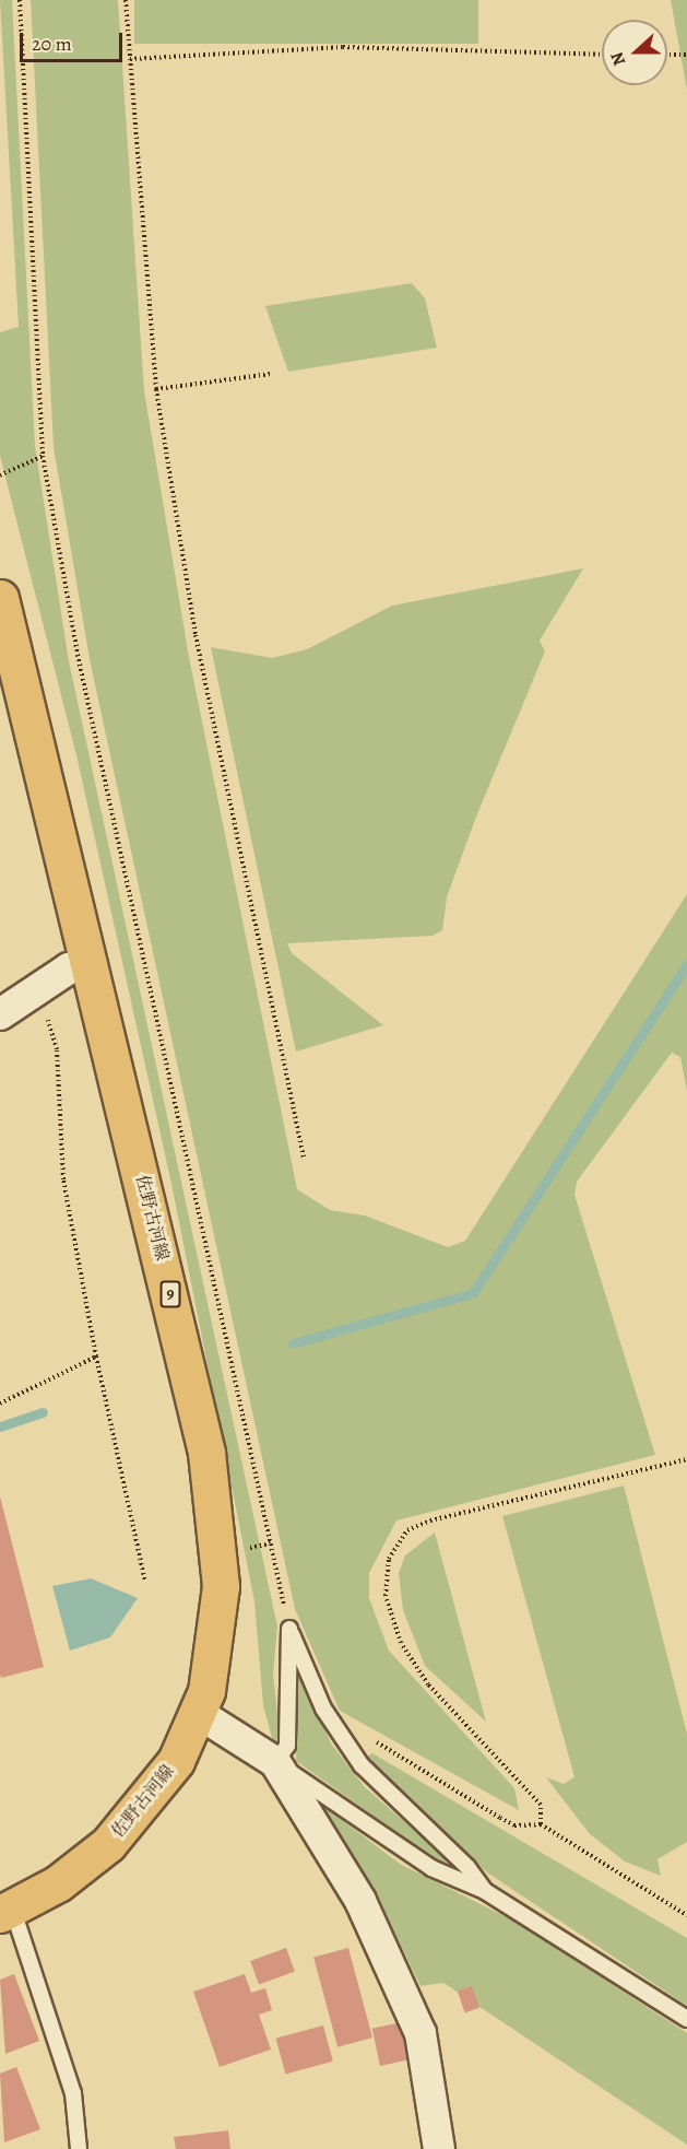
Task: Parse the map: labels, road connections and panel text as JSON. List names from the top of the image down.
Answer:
{
  "streets": {
    "main road": ["佐野古河線", "9"]
  },
  "scale_bar": "20 m",
  "north": "left"
}
